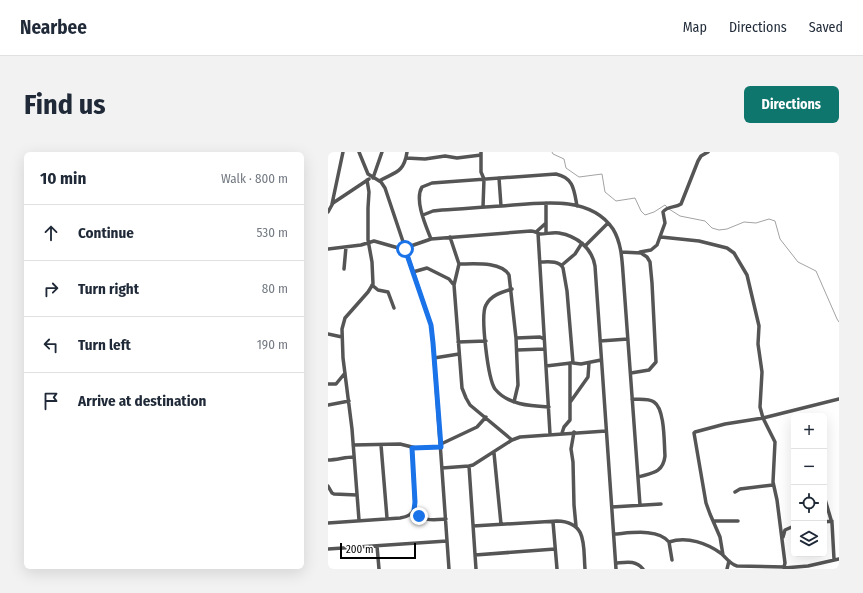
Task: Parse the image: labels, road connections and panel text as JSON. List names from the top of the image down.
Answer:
{
  "scale_bar": "200 m",
  "page": {
    "header": "Nearbee",
    "nav": ["Map", "Directions", "Saved"],
    "buttons": "Directions",
    "title": "Find us",
    "heading": ["10 min", "Walk · 800 m"],
    "list": [
      ["Continue", "530 m"],
      ["Turn right", "80 m"],
      ["Turn left", "190 m"],
      "Arrive at destination"
    ],
    "map_buttons": ["+", "−"],
    "scale": "200 m"
  }
}
